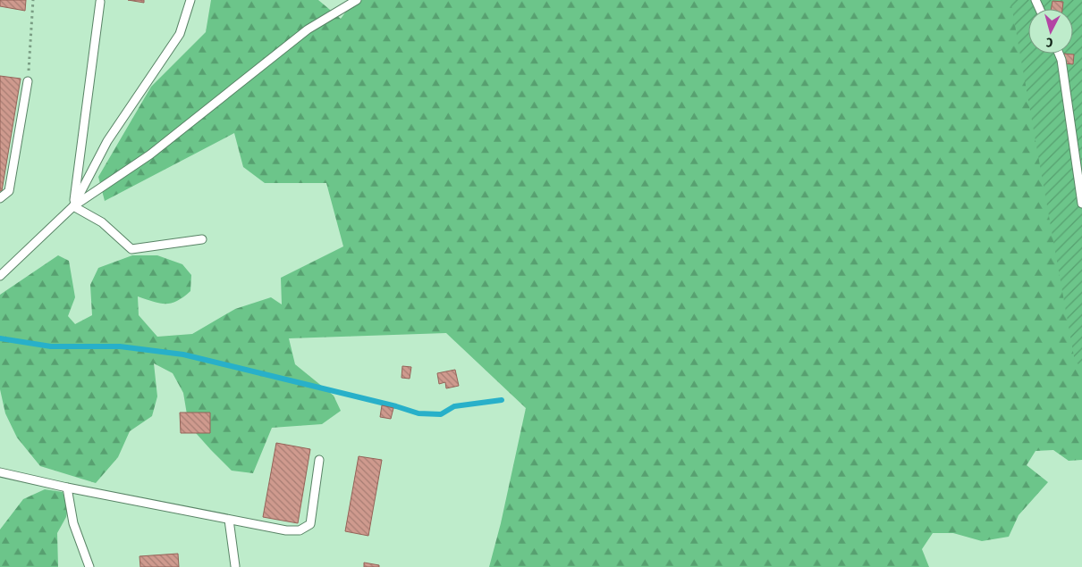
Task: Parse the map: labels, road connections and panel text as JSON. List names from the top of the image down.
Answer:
{
  "north": "bottom"
}
